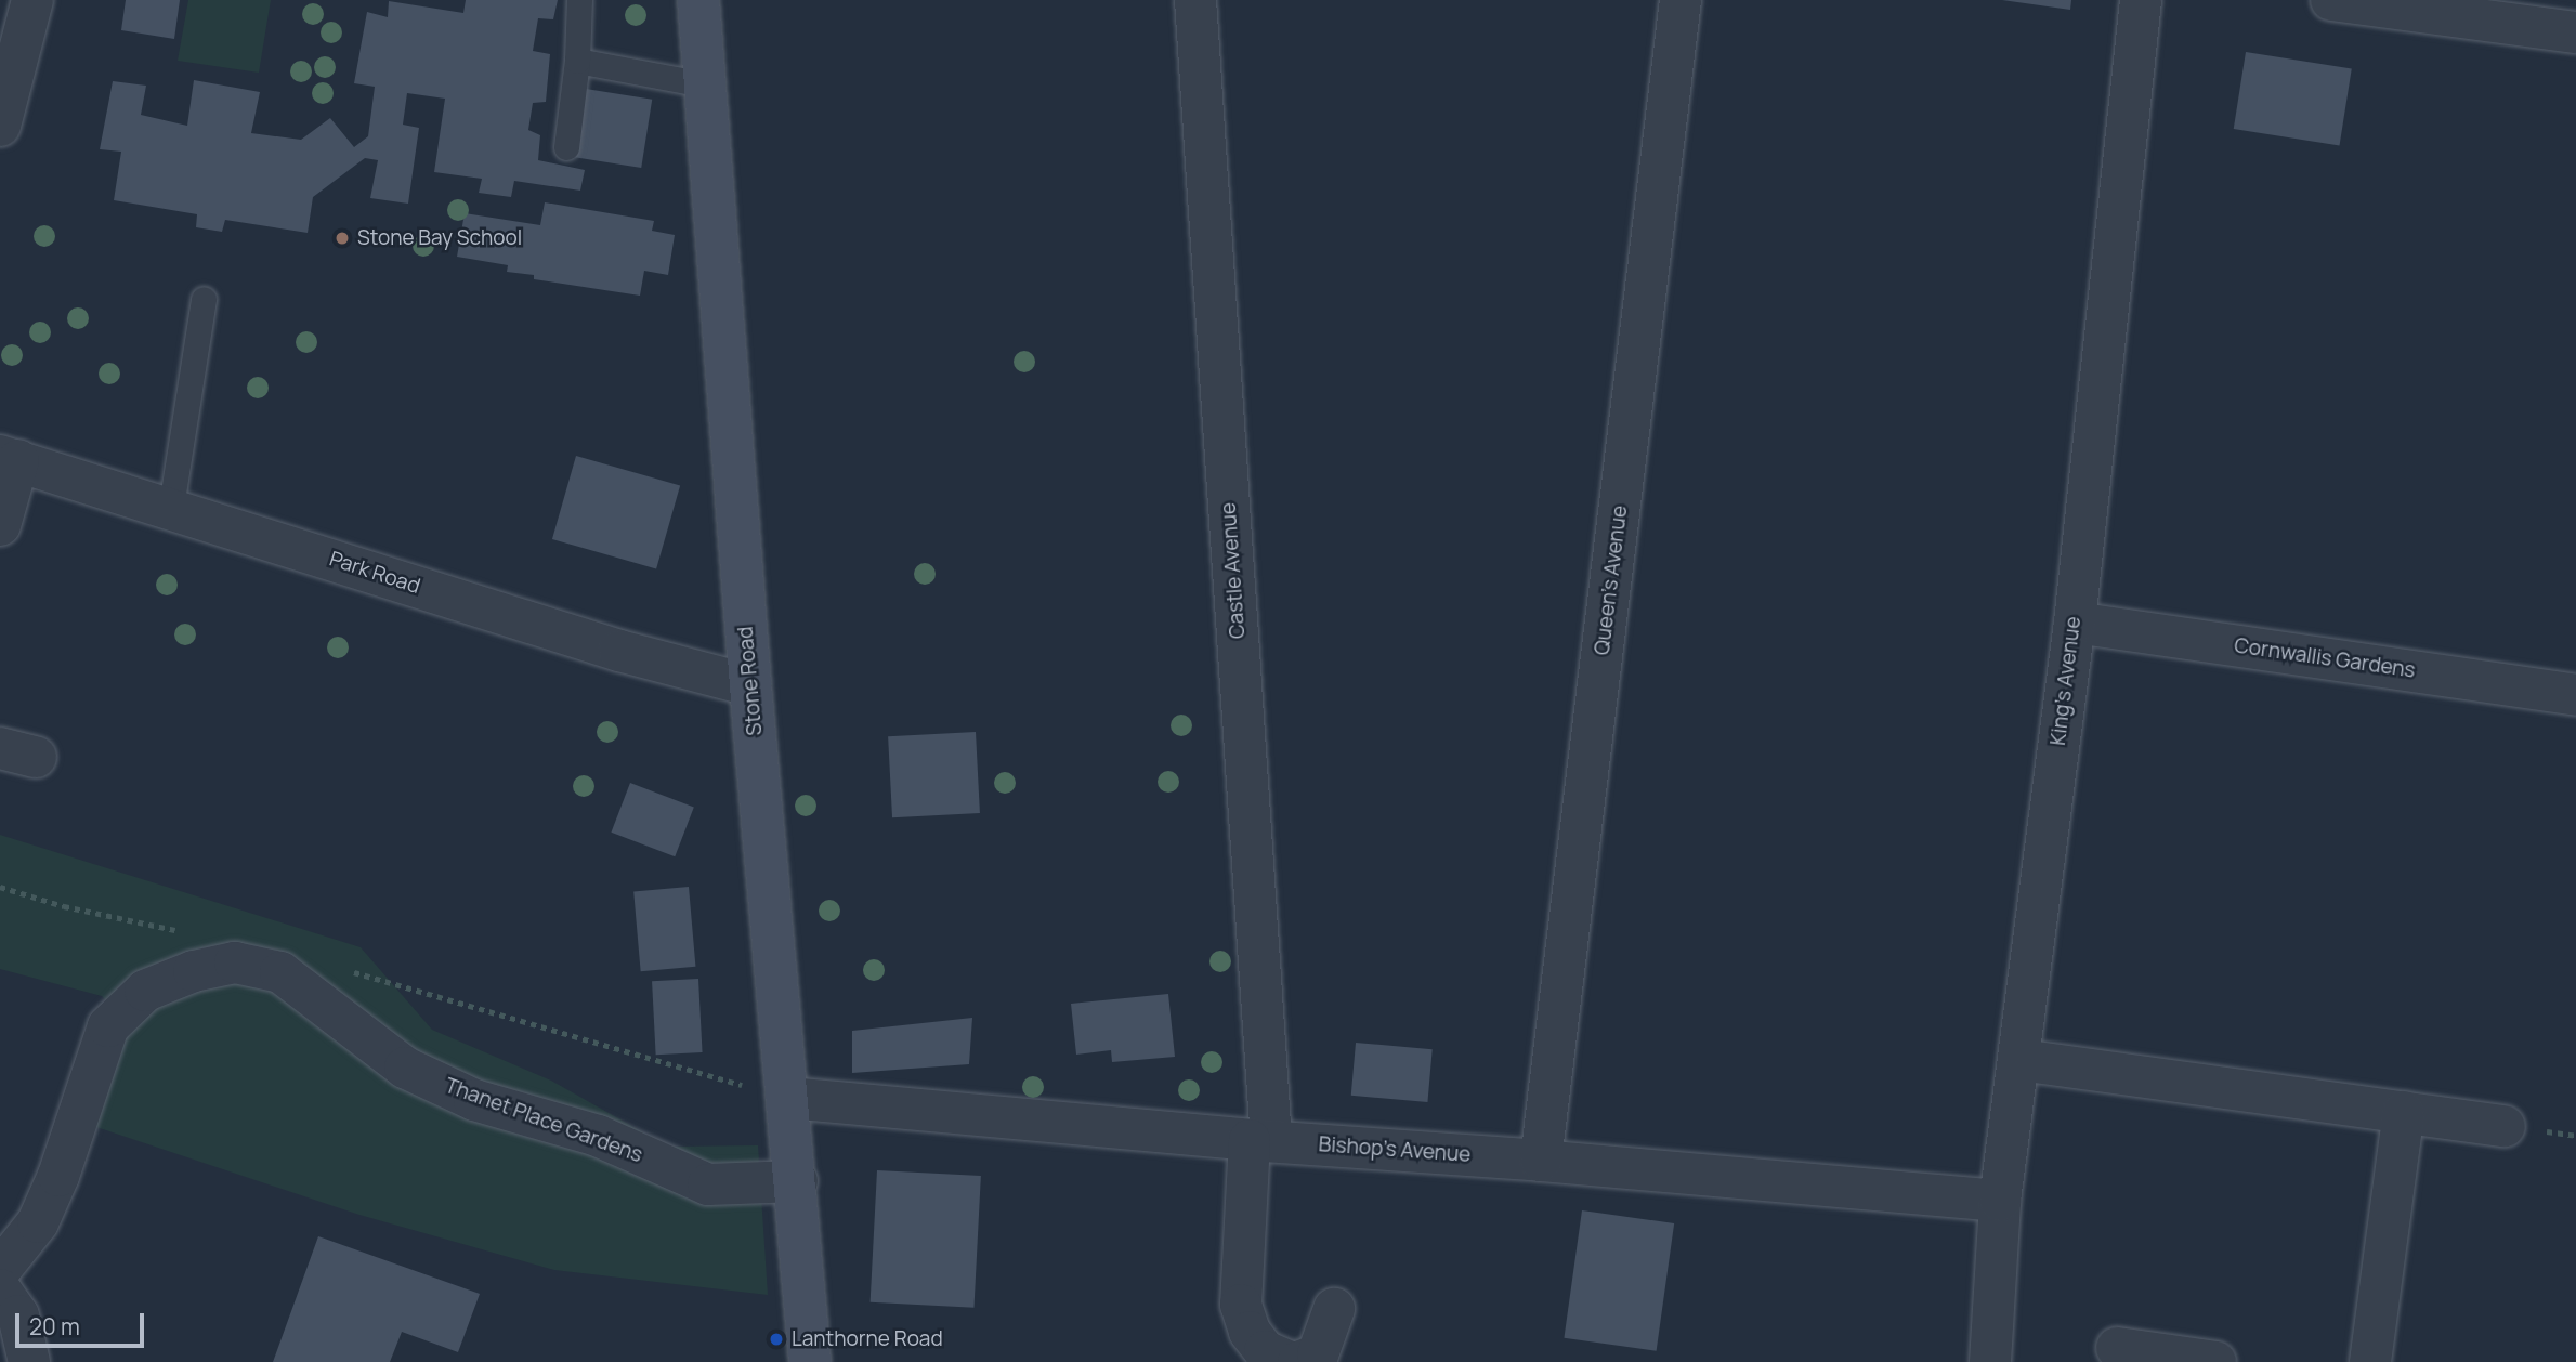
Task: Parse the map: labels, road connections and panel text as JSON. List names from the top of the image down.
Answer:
{
  "streets": {
    "main road": ["Stone Road"],
    "street": [
      "Castle Avenue",
      "Park Road",
      "Queen's Avenue",
      "Cornwallis Gardens",
      "King's Avenue",
      "Thanet Place Gardens",
      "Bishop's Avenue"
    ]
  },
  "crossings": [
    ["Castle Avenue", "Bishop's Avenue"],
    ["Park Road", "Stone Road"],
    ["Queen's Avenue", "Bishop's Avenue"],
    ["Cornwallis Gardens", "King's Avenue"],
    ["Stone Road", "Thanet Place Gardens"],
    ["Stone Road", "Bishop's Avenue"],
    ["King's Avenue", "Bishop's Avenue"]
  ],
  "places": ["Stone Bay School", "Lanthorne Road"],
  "scale_bar": "20 m"
}
